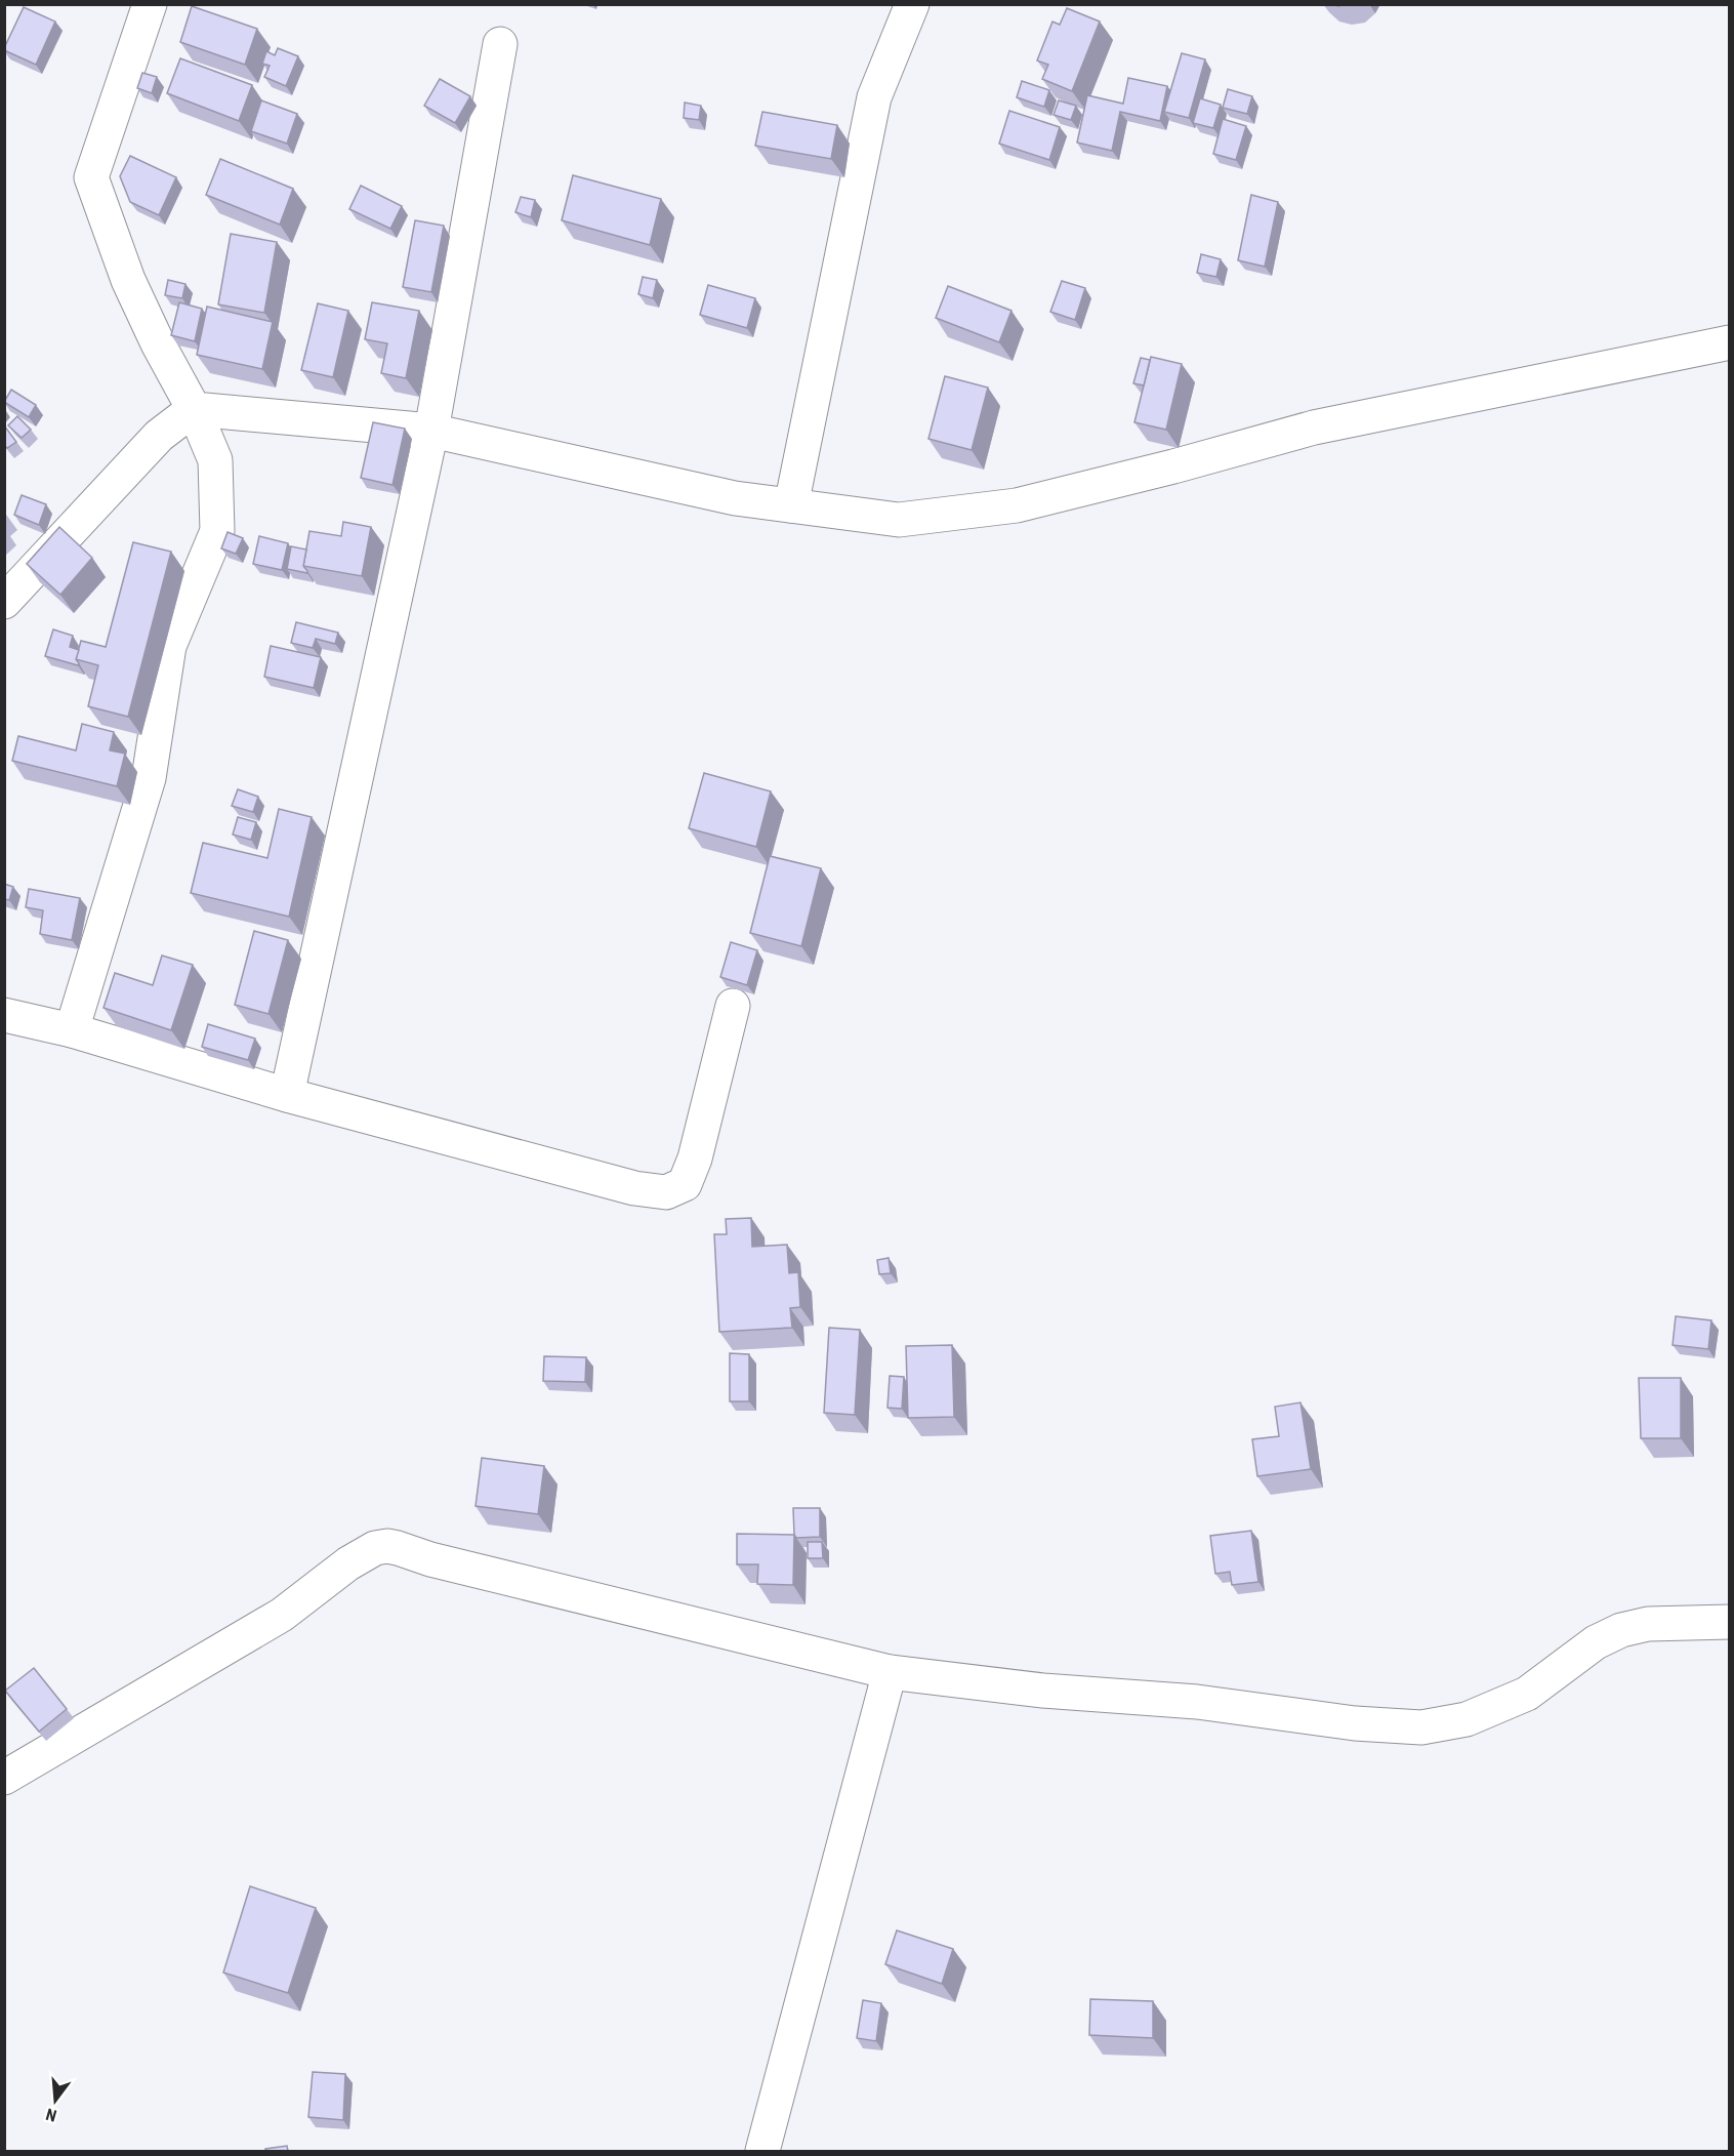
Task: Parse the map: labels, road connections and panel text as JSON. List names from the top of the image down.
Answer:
{
  "north": "bottom"
}
